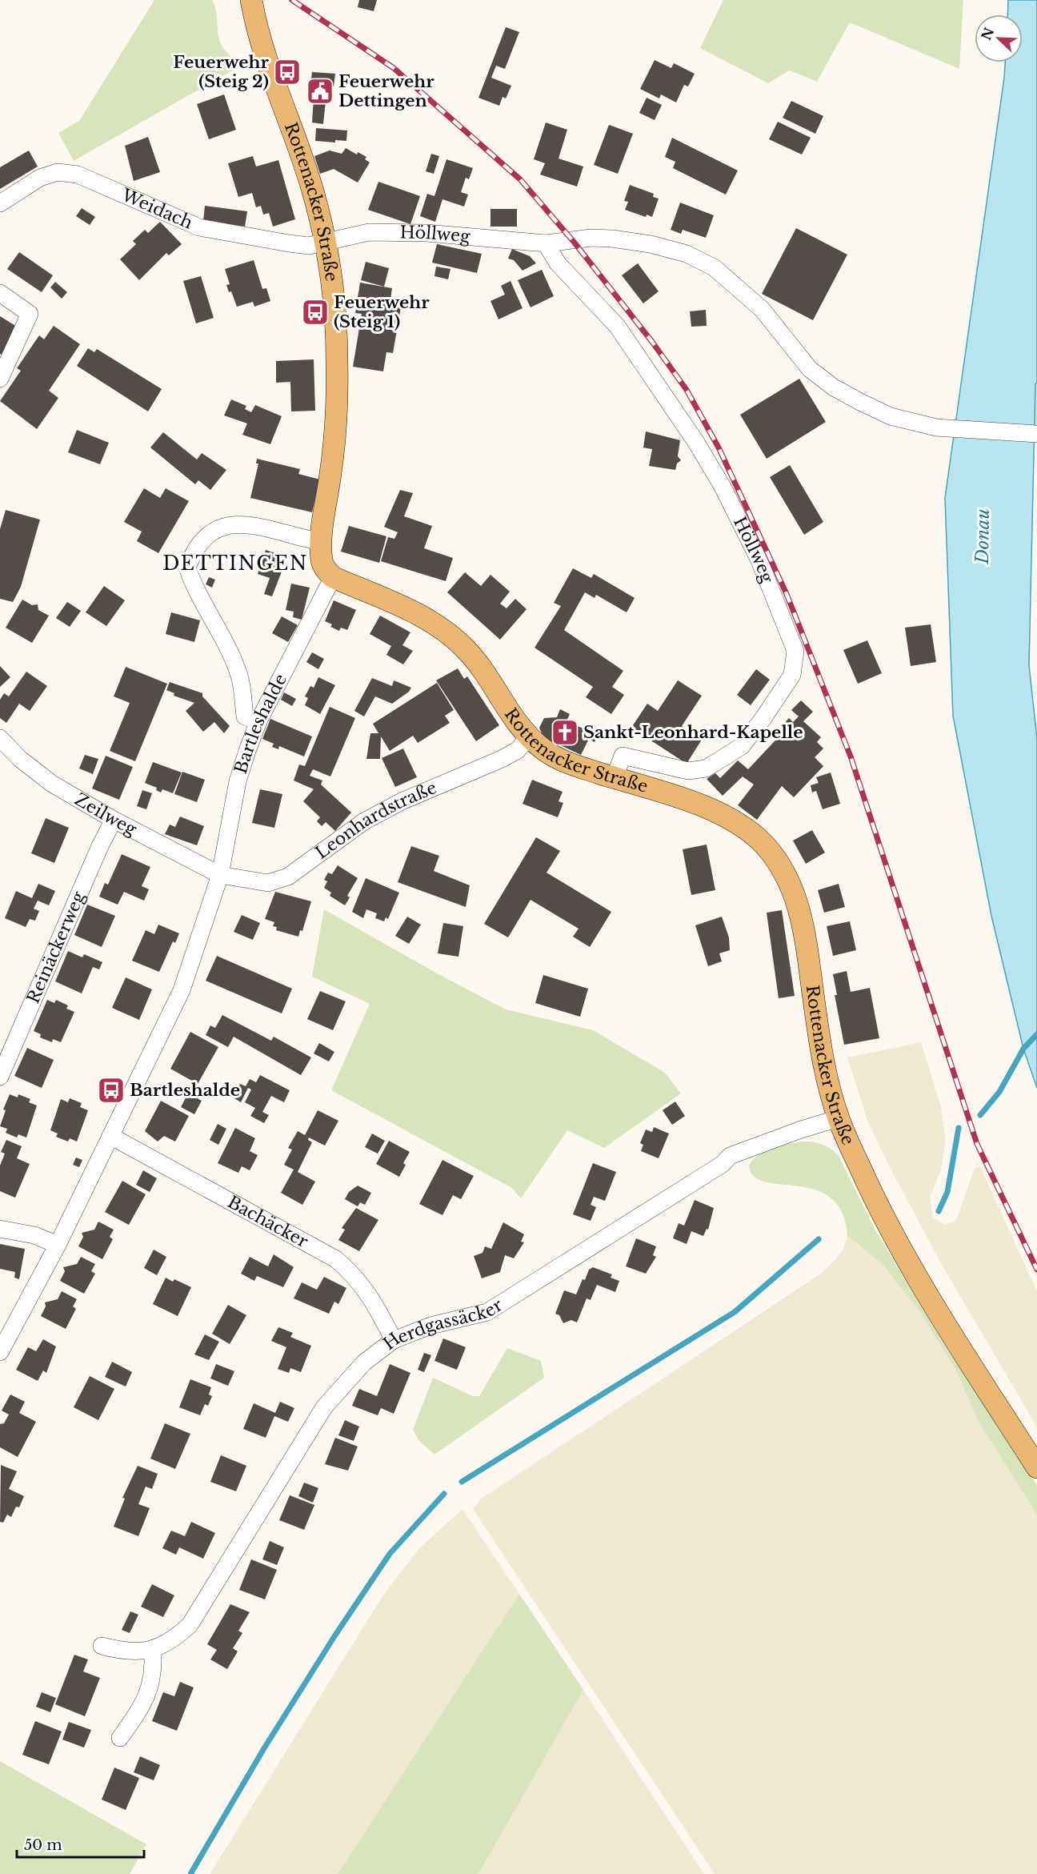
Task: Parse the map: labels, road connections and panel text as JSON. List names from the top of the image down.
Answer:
{
  "streets": {
    "main road": ["Rottenacker Straße"],
    "street": [
      "Weidach",
      "Höllweg",
      "Bartleshalde",
      "Zeilweg",
      "Leonhardstraße",
      "Reinäckerweg",
      "Bachäcker",
      "Herdgassäcker"
    ]
  },
  "crossings": [
    ["Rottenacker Straße", "Weidach"],
    ["Rottenacker Straße", "Höllweg"],
    ["Rottenacker Straße", "Bartleshalde"],
    ["Rottenacker Straße", "Leonhardstraße"],
    ["Rottenacker Straße", "Herdgassäcker"],
    ["Weidach", "Höllweg"],
    ["Bartleshalde", "Zeilweg"],
    ["Bartleshalde", "Leonhardstraße"],
    ["Bartleshalde", "Bachäcker"],
    ["Zeilweg", "Leonhardstraße"],
    ["Zeilweg", "Reinäckerweg"],
    ["Bachäcker", "Herdgassäcker"]
  ],
  "districts": ["DETTINGEN"],
  "water": ["Donau"],
  "places": {
    "bus stop": ["Feuerwehr (Steig 2)", "Feuerwehr (Steig 1)", "Bartleshalde"],
    "public building": ["Feuerwehr Dettingen"],
    "church": ["Sankt-Leonhard-Kapelle"]
  },
  "scale_bar": "50 m",
  "north": "top left"
}
